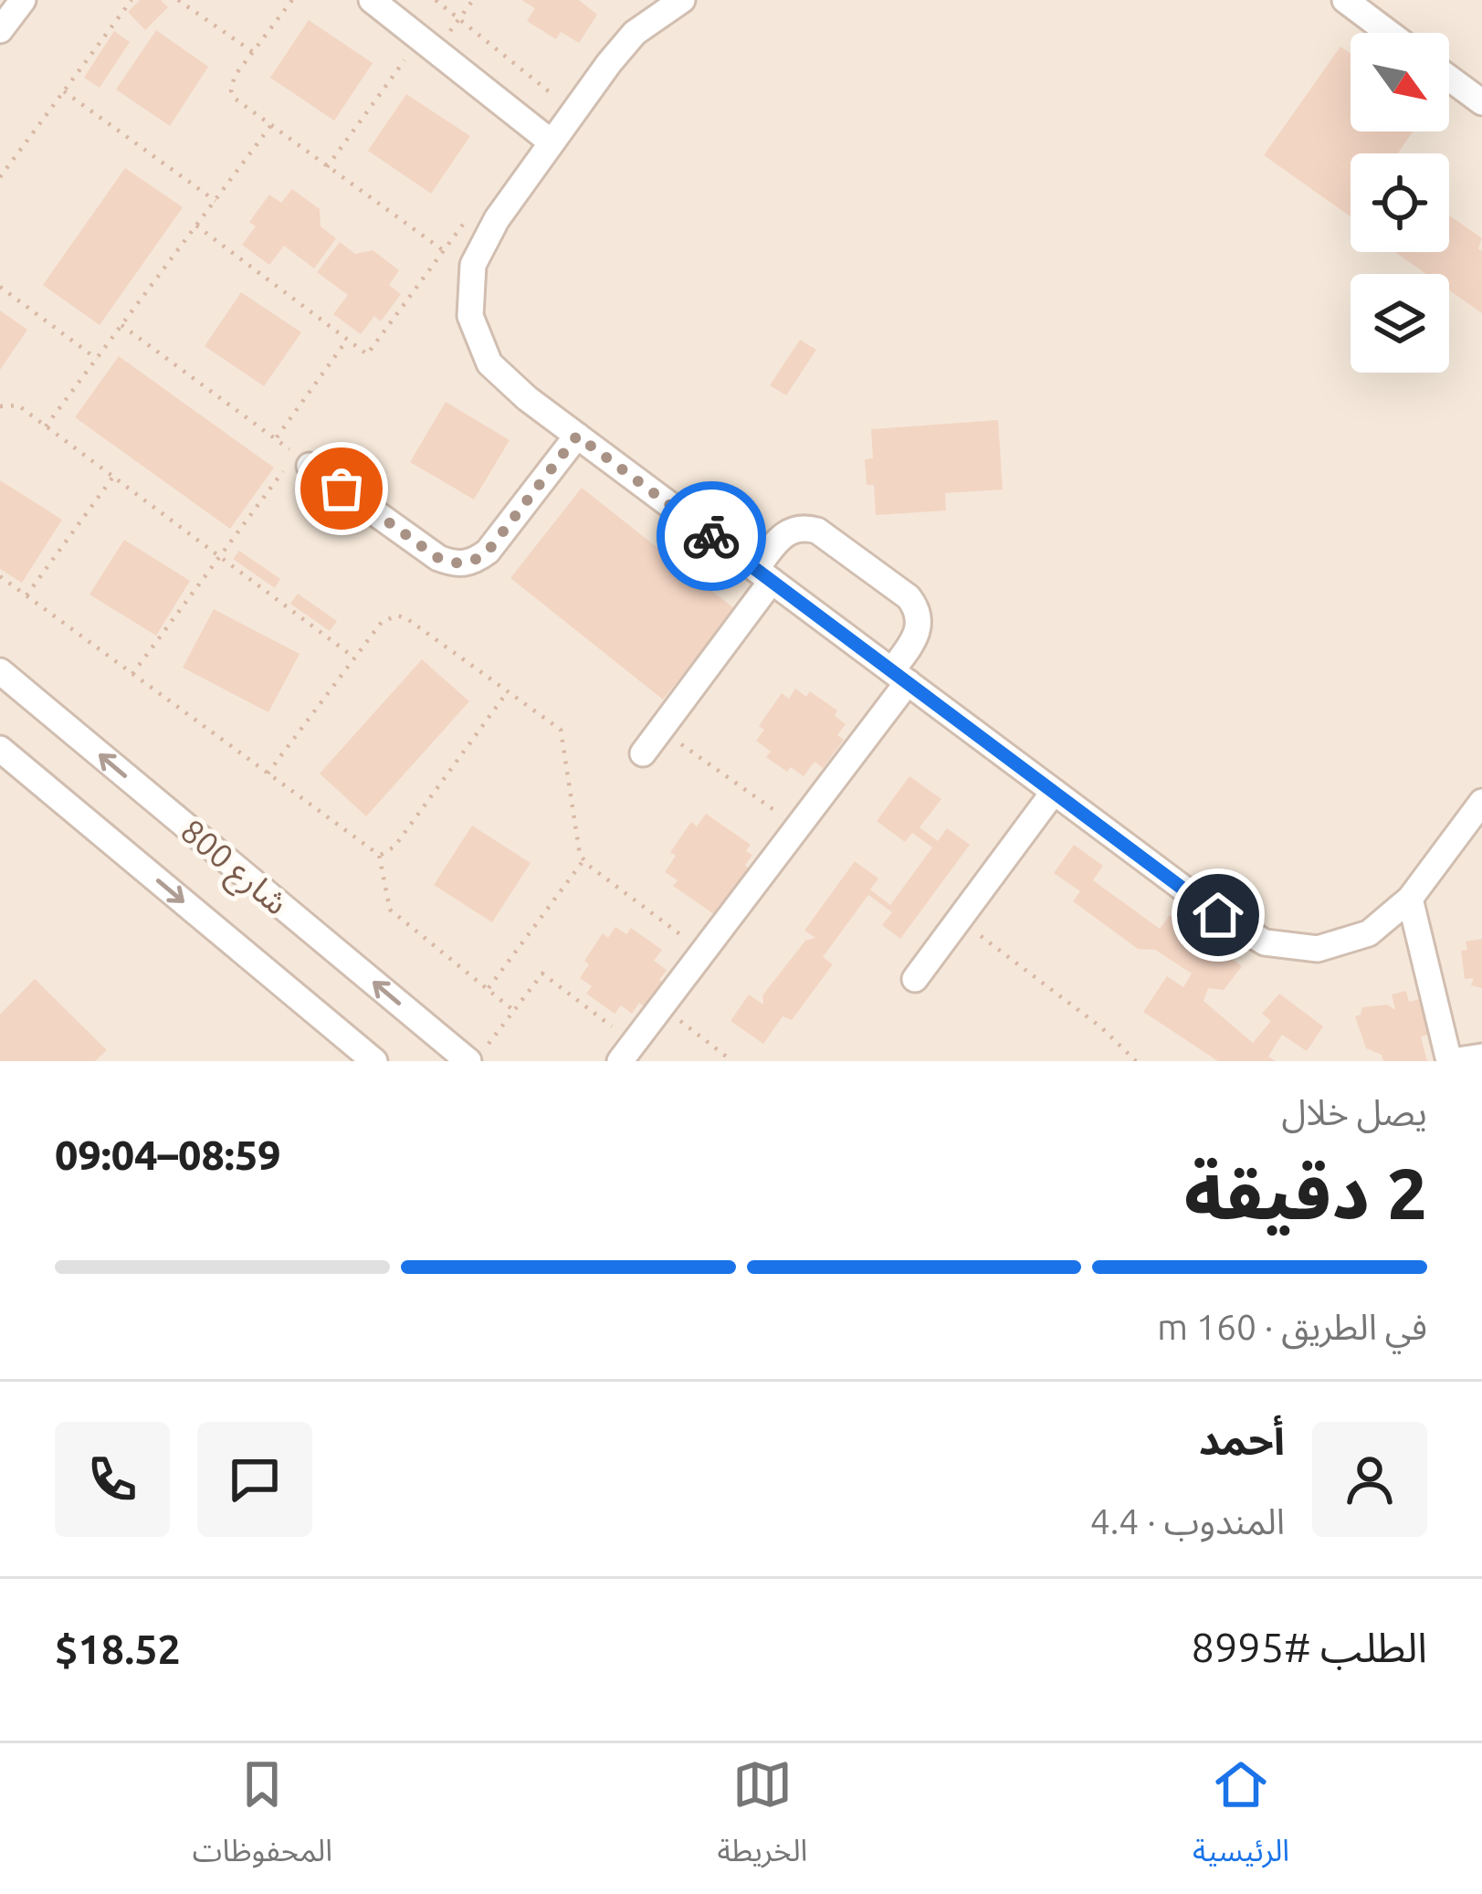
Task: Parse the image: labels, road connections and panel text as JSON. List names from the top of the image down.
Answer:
{
  "streets": {
    "street": ["شارع 800"]
  },
  "north": "bottom right",
  "page": {
    "heading": ["2 دقيقة", "يصل خلال", "08:59–09:04"],
    "panel": [
      "أحمد",
      "المندوب · 4.4",
      "الطلب #8995",
      "$18.52"
    ],
    "bar": "في الطريق · 160 m",
    "tabs": ["الرئيسية", "الخريطة", "المحفوظات"]
  }
}
